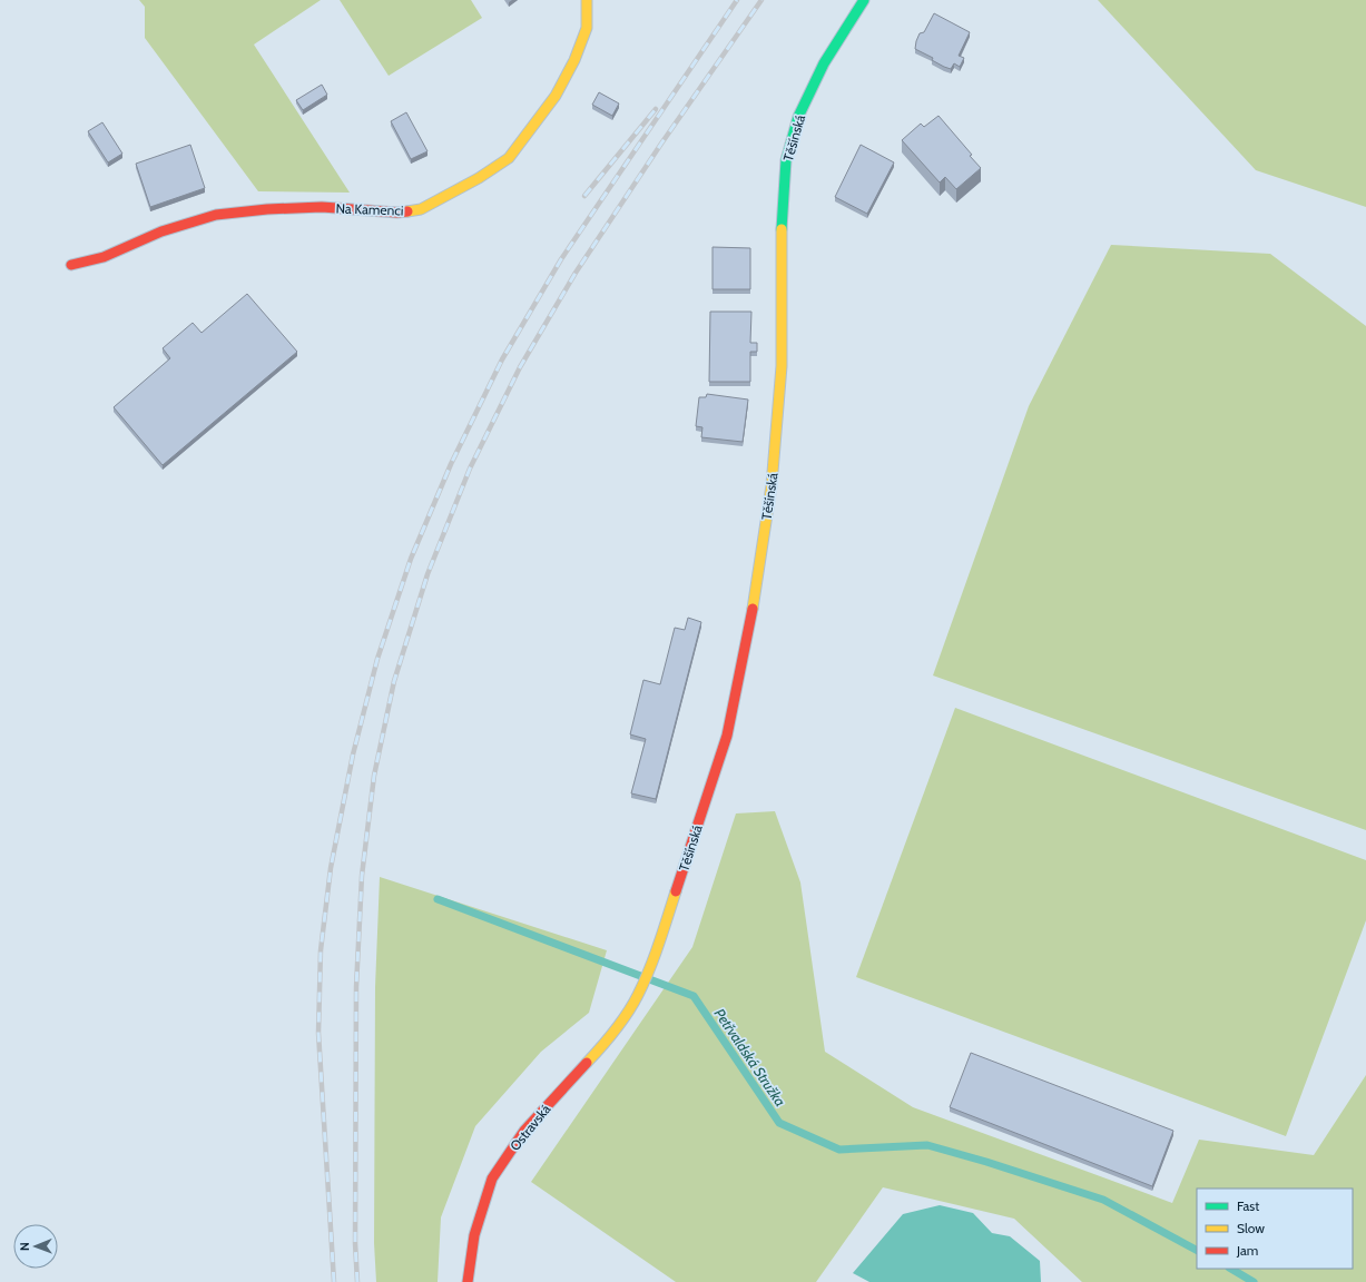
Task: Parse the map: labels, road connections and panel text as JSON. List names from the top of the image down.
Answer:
{
  "streets": {
    "street": ["Těšínská", "Na Kamenci", "Ostravská"]
  },
  "crossings": [
    ["Těšínská", "Ostravská"]
  ],
  "water": ["Petřvaldská Stružka"],
  "legend": ["Fast", "Slow", "Jam"],
  "north": "left"
}
